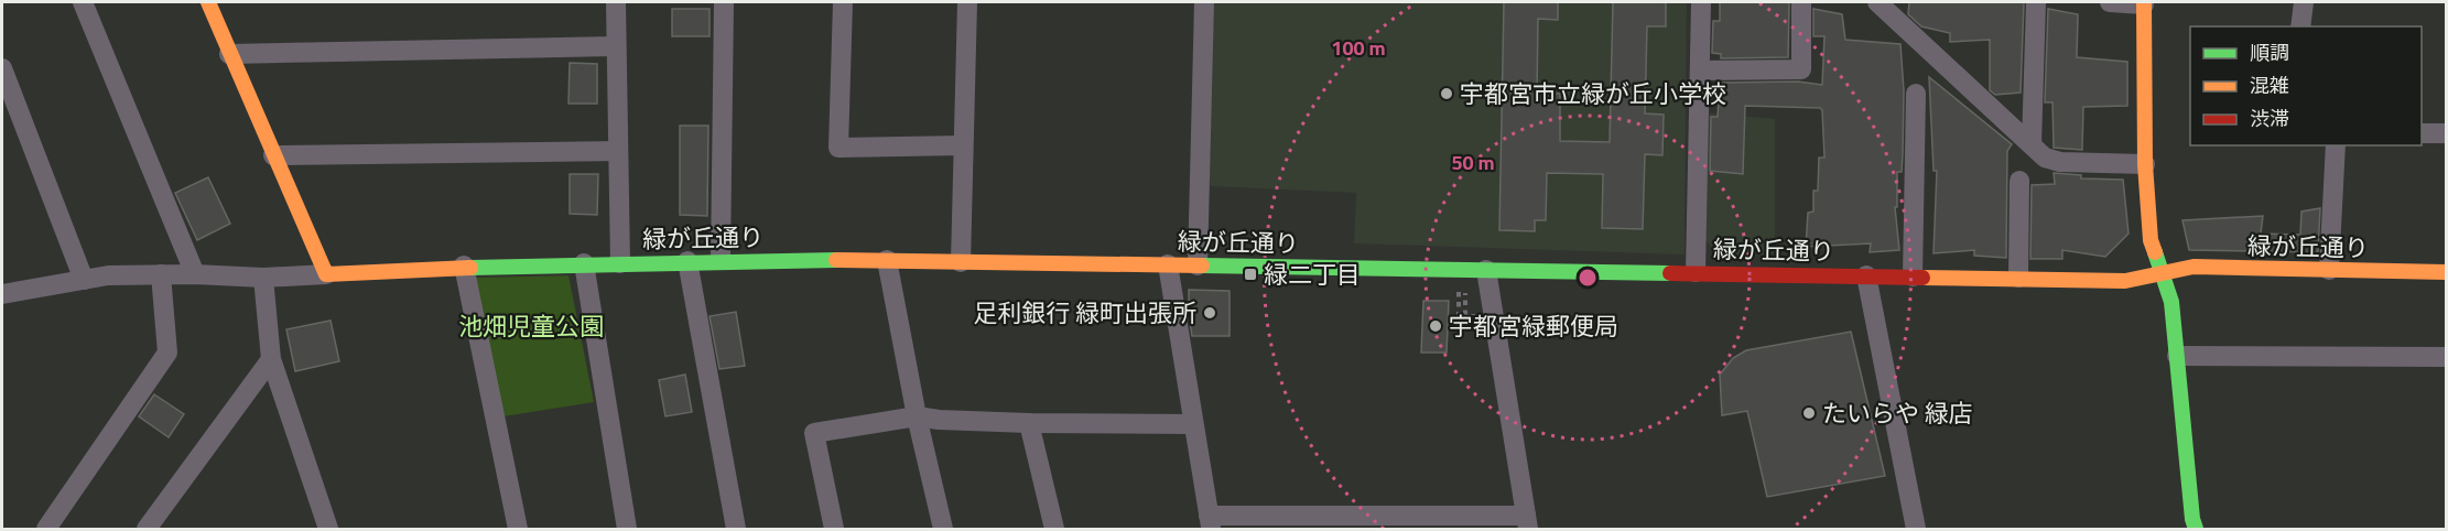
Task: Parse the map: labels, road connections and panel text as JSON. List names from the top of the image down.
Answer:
{
  "streets": {
    "street": ["緑が丘通り"]
  },
  "parks": ["池畑児童公園"],
  "places": {
    "other": [
      "宇都宮市立緑が丘小学校",
      "足利銀行 緑町出張所",
      "宇都宮緑郵便局",
      "たいらや 緑店"
    ],
    "transit": ["緑二丁目"]
  },
  "legend": ["順調", "混雑", "渋滞"],
  "rings": ["100 m", "50 m"]
}
